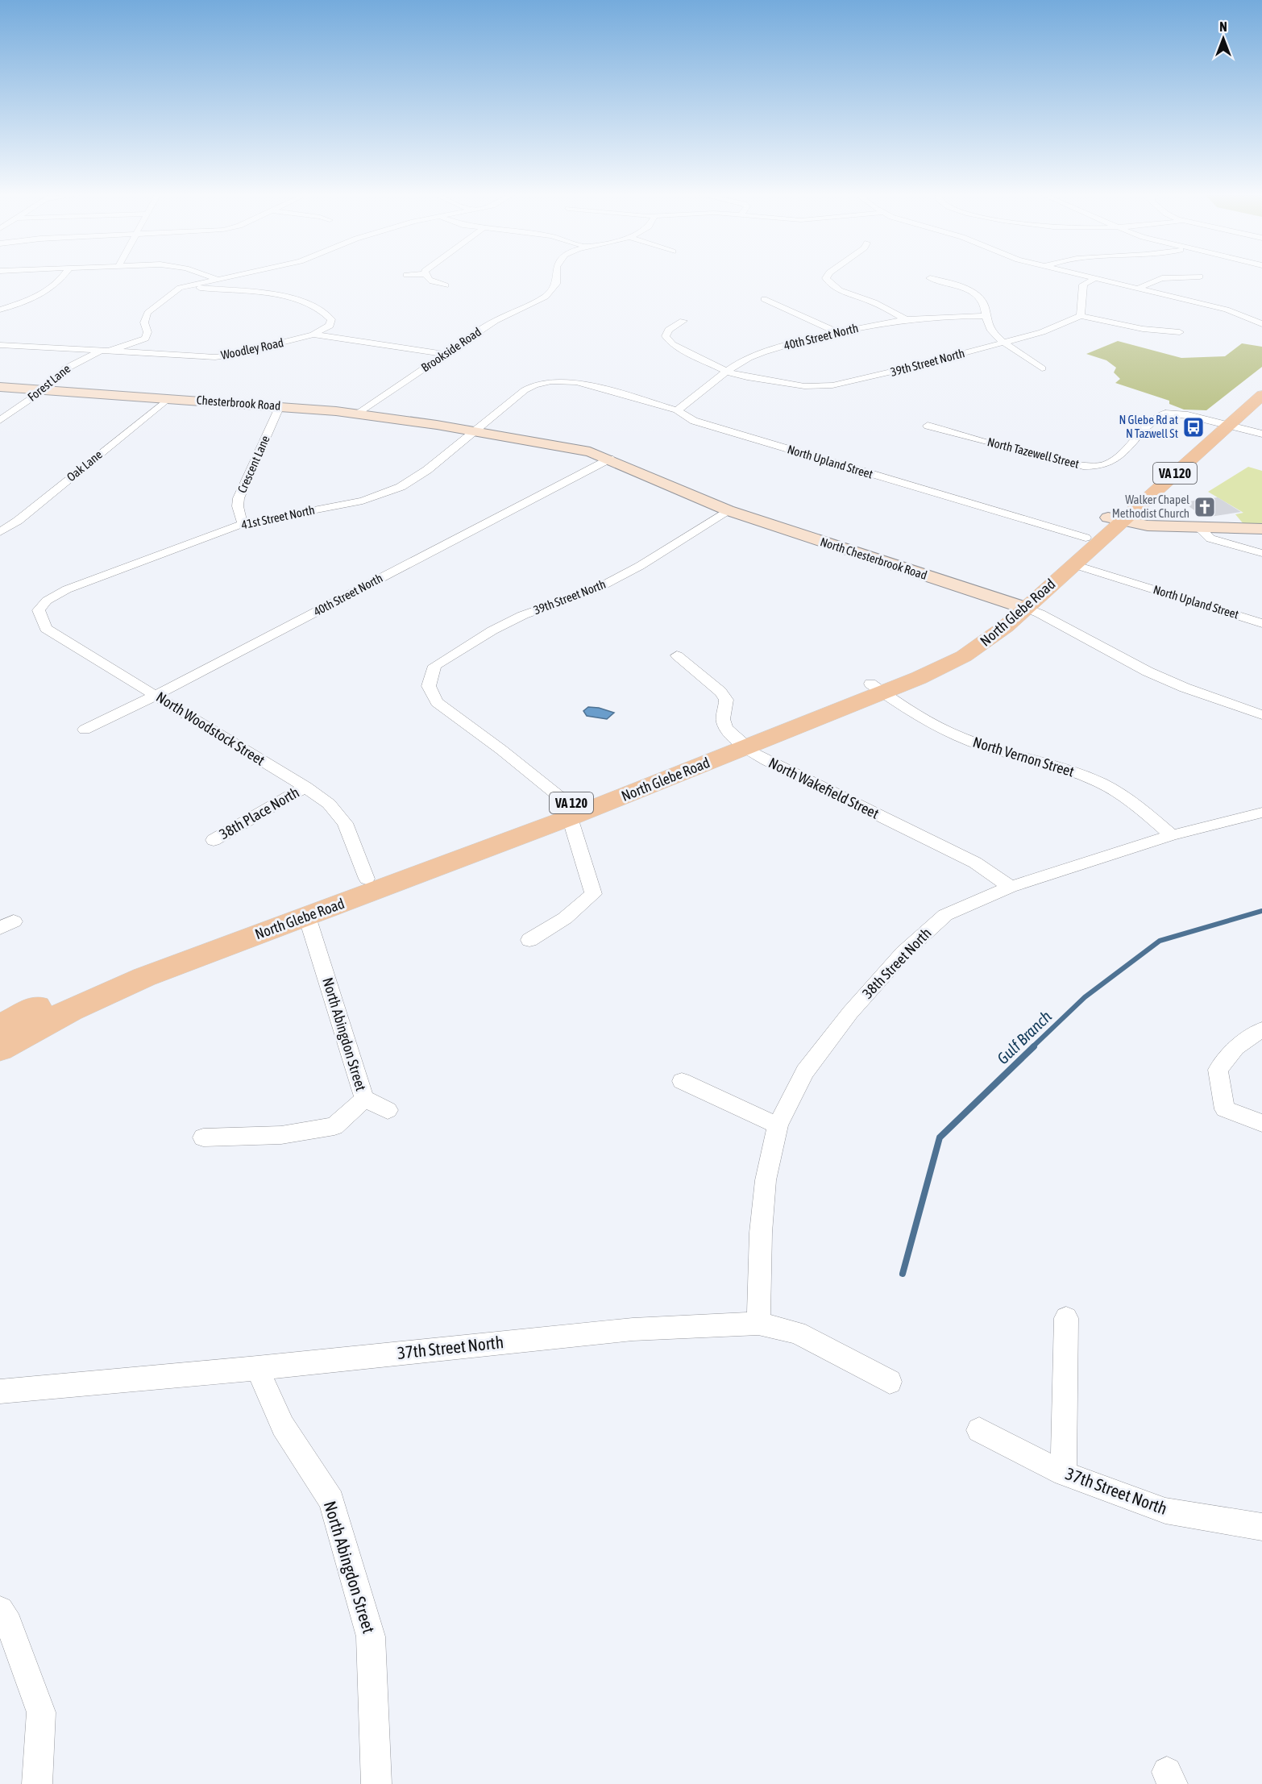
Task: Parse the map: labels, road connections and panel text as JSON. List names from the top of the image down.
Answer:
{
  "streets": {
    "main road": ["VA 120", "North Glebe Road"],
    "street": [
      "40th Street North",
      "Woodley Road",
      "Brookside Road",
      "39th Street North",
      "Forest Lane",
      "Chesterbrook Road",
      "North Tazewell Street",
      "North Upland Street",
      "Crescent Lane",
      "Oak Lane",
      "41st Street North",
      "North Chesterbrook Road",
      "North Woodstock Street",
      "North Vernon Street",
      "North Wakefield Street",
      "38th Place North",
      "38th Street North",
      "North Abingdon Street",
      "37th Street North"
    ]
  },
  "crossings": [
    ["40th Street North", "39th Street North"],
    ["40th Street North", "North Upland Street"],
    ["40th Street North", "North Chesterbrook Road"],
    ["40th Street North", "North Woodstock Street"],
    ["Woodley Road", "Brookside Road"],
    ["Woodley Road", "Forest Lane"],
    ["Brookside Road", "Chesterbrook Road"],
    ["39th Street North", "North Chesterbrook Road"],
    ["39th Street North", "North Glebe Road"],
    ["Forest Lane", "Chesterbrook Road"],
    ["Chesterbrook Road", "Crescent Lane"],
    ["Chesterbrook Road", "Oak Lane"],
    ["Chesterbrook Road", "41st Street North"],
    ["Chesterbrook Road", "North Chesterbrook Road"],
    ["North Tazewell Street", "North Glebe Road"],
    ["North Upland Street", "41st Street North"],
    ["North Upland Street", "North Glebe Road"],
    ["Crescent Lane", "41st Street North"],
    ["41st Street North", "North Chesterbrook Road"],
    ["41st Street North", "North Woodstock Street"],
    ["North Chesterbrook Road", "North Glebe Road"],
    ["North Glebe Road", "North Woodstock Street"],
    ["North Glebe Road", "North Vernon Street"],
    ["North Glebe Road", "North Wakefield Street"],
    ["North Glebe Road", "North Abingdon Street"],
    ["North Woodstock Street", "38th Place North"],
    ["North Vernon Street", "38th Street North"],
    ["North Wakefield Street", "38th Street North"],
    ["38th Street North", "37th Street North"],
    ["North Abingdon Street", "37th Street North"]
  ],
  "water": ["Gulf Branch"],
  "places": {
    "bus stop": ["N Glebe Rd at N Tazwell St"],
    "church": ["Walker Chapel Methodist Church"]
  },
  "north": "top"
}
